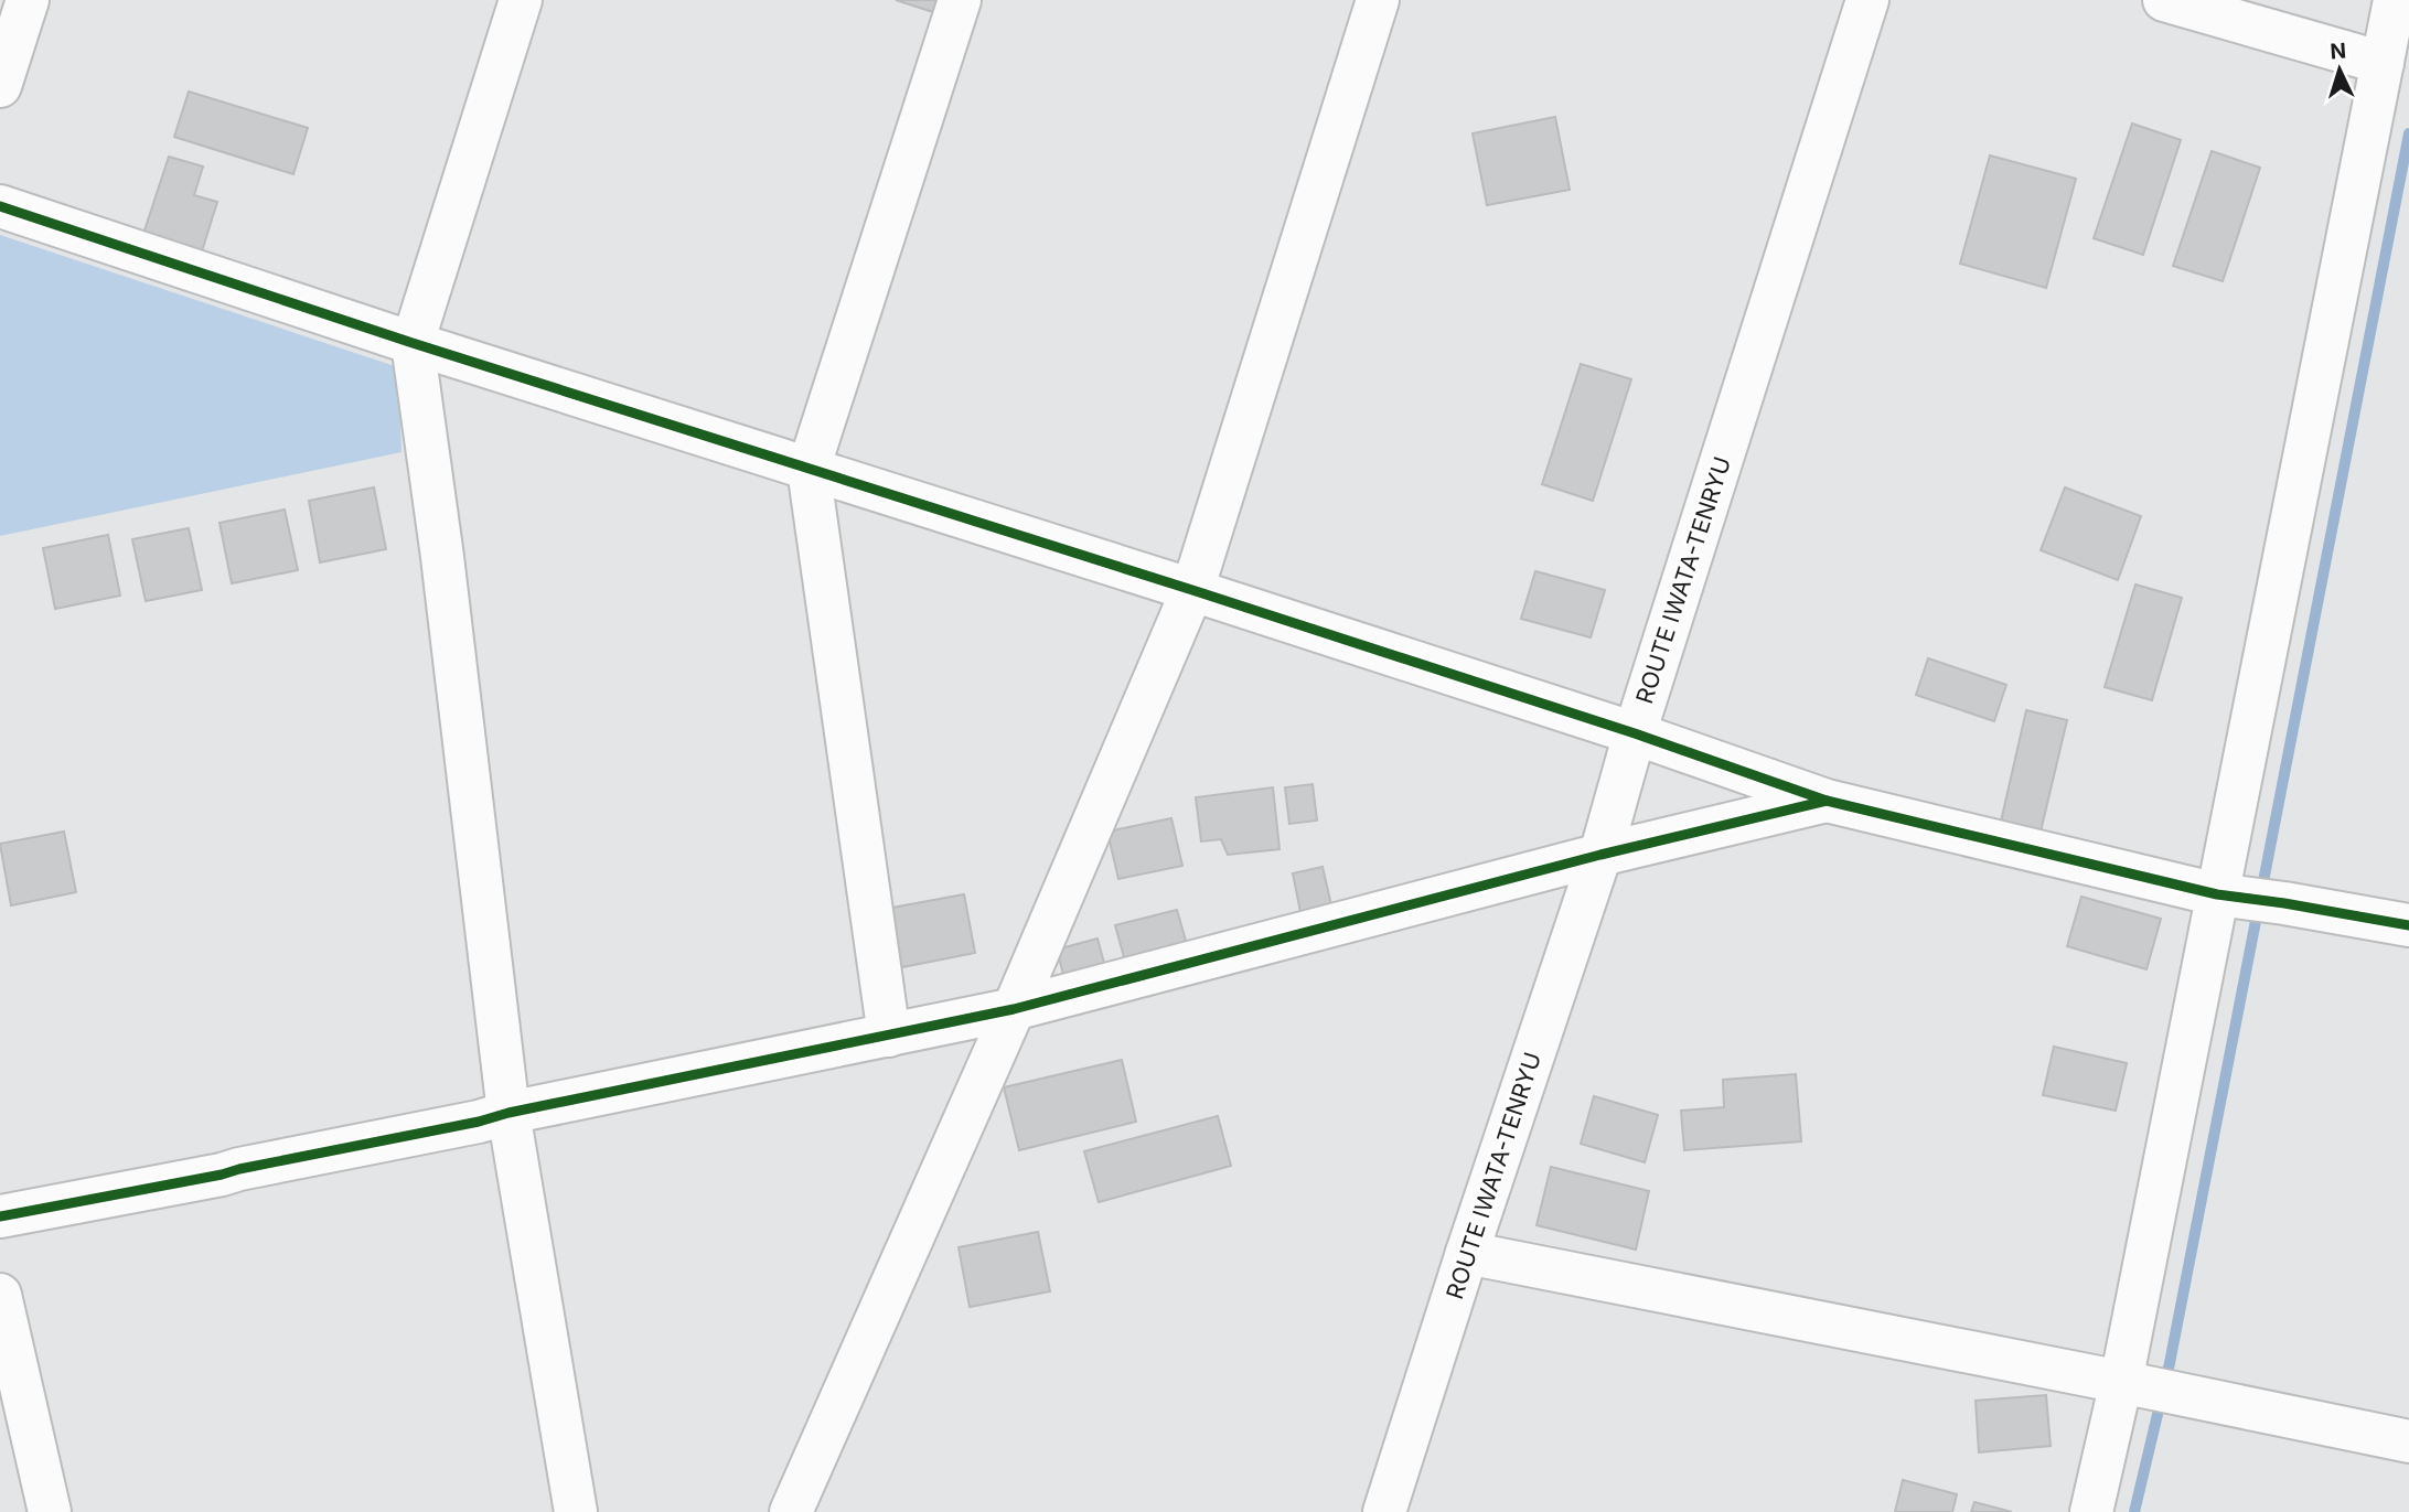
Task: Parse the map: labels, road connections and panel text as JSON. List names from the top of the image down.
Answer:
{
  "streets": {
    "street": ["ROUTE IWATA-TENRYU"]
  },
  "north": "top"
}
